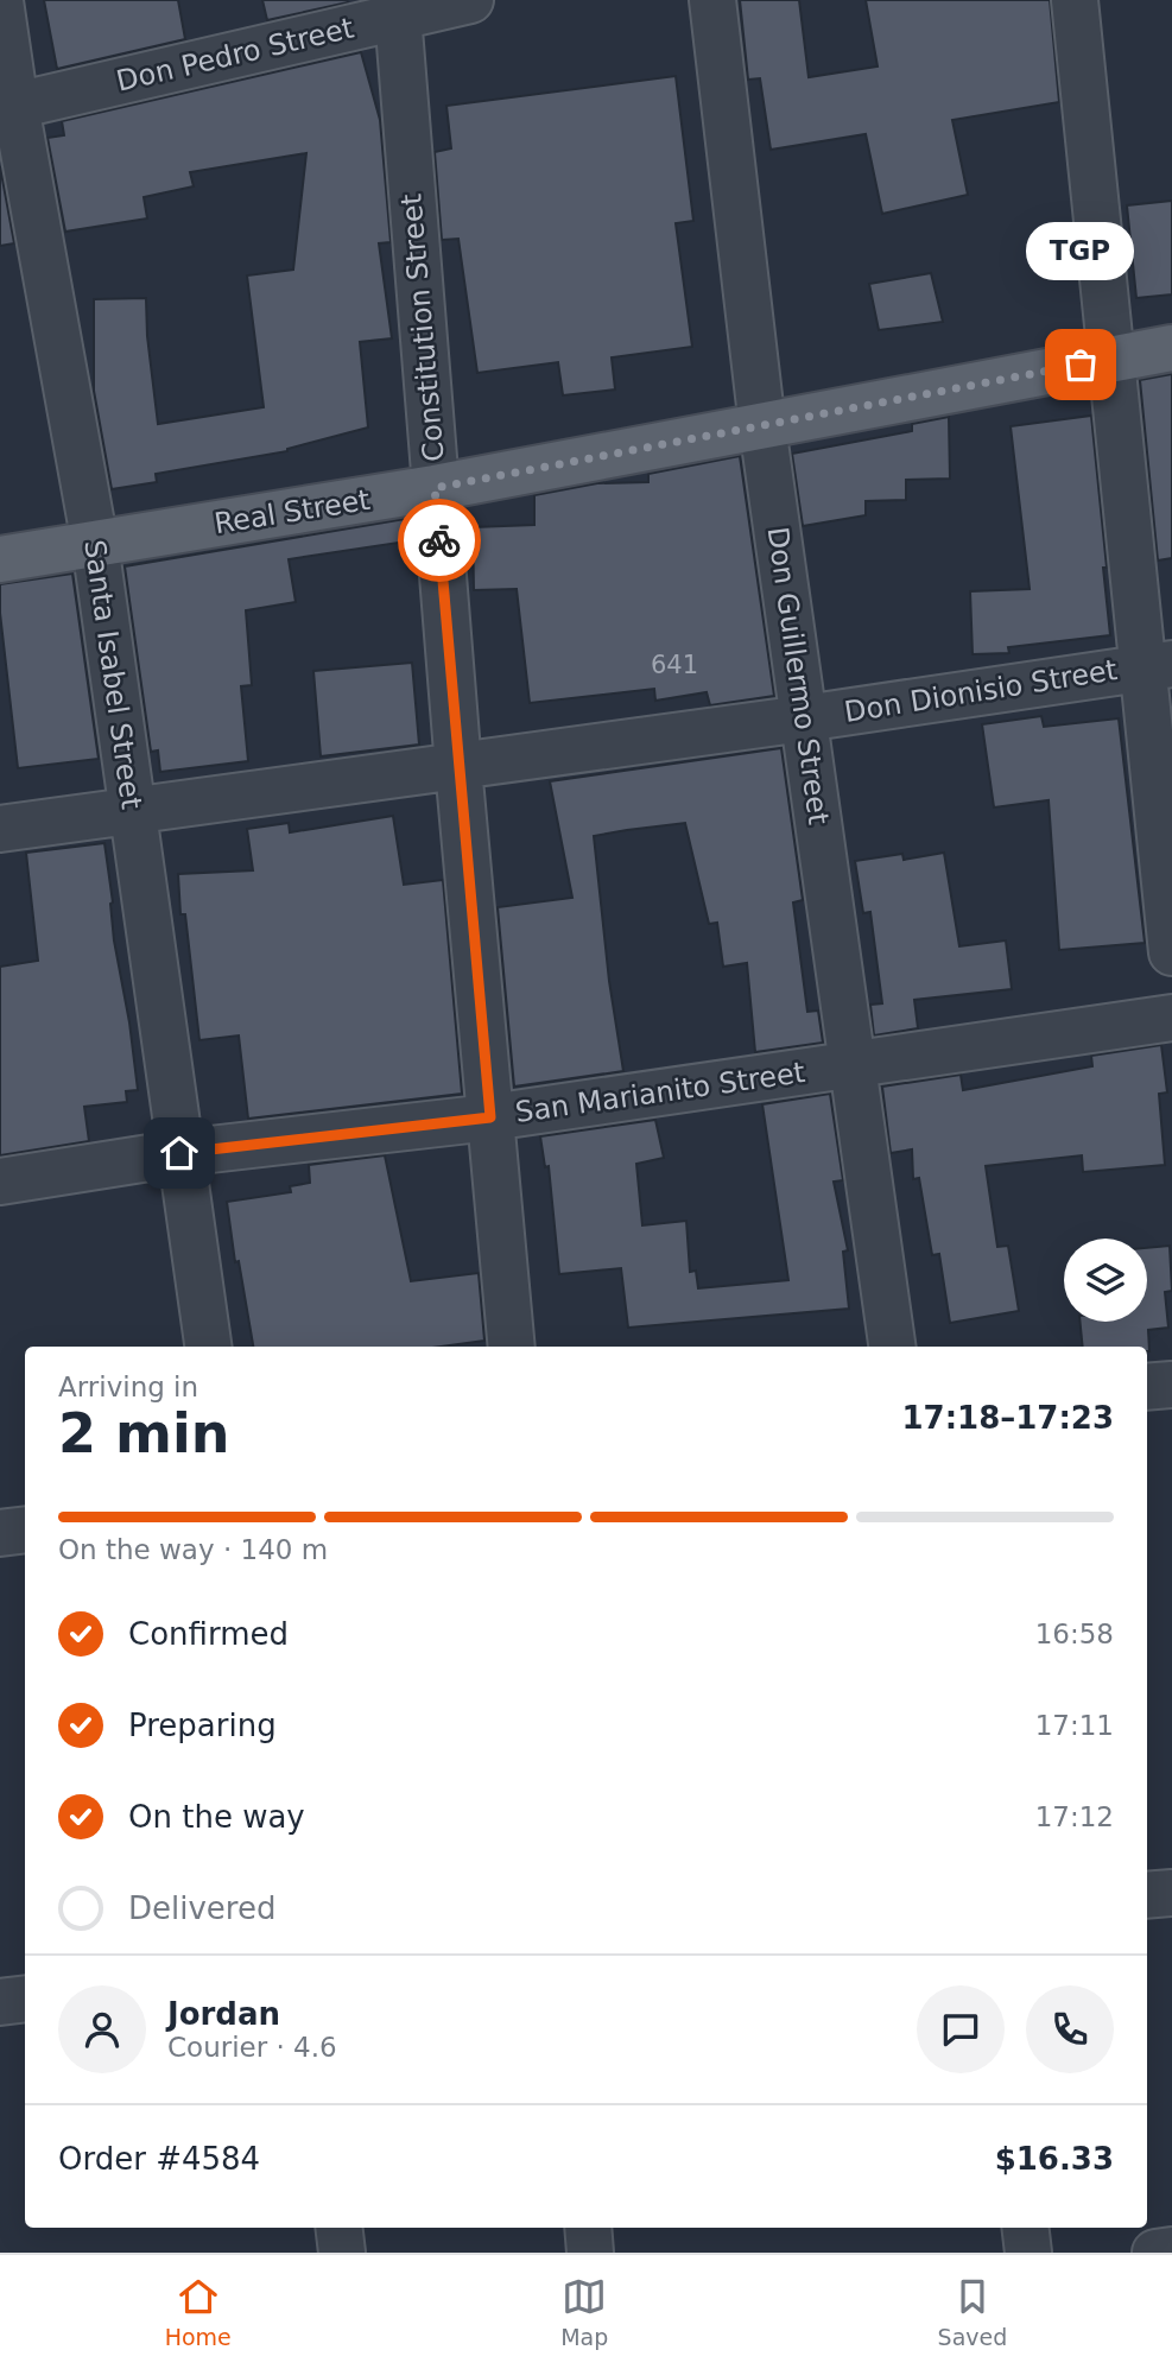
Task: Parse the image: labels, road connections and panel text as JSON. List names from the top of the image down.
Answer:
{
  "streets": {
    "main road": ["Real Street"],
    "street": [
      "Don Pedro Street",
      "Constitution Street",
      "Santa Isabel Street",
      "Don Guillermo Street",
      "Don Dionisio Street",
      "San Marianito Street"
    ]
  },
  "crossings": [
    ["Don Pedro Street", "Constitution Street"],
    ["Don Pedro Street", "Santa Isabel Street"],
    ["Constitution Street", "Real Street"],
    ["Constitution Street", "Don Dionisio Street"],
    ["Constitution Street", "San Marianito Street"],
    ["Real Street", "Santa Isabel Street"],
    ["Real Street", "Don Guillermo Street"],
    ["Santa Isabel Street", "Don Dionisio Street"],
    ["Santa Isabel Street", "San Marianito Street"],
    ["Don Guillermo Street", "Don Dionisio Street"],
    ["Don Guillermo Street", "San Marianito Street"]
  ],
  "places": ["TGP"],
  "house_numbers": ["641"],
  "page": {
    "bubble": "TGP",
    "heading": ["2 min", "Arriving in", "17:18–17:23"],
    "panel": [
      "Jordan",
      "Courier · 4.6",
      "Order #4584",
      "$16.33"
    ],
    "bar": "On the way · 140 m",
    "list": [
      ["Confirmed", "16:58"],
      ["Preparing", "17:11"],
      ["On the way", "17:12"],
      "Delivered"
    ],
    "tabs": ["Home", "Map", "Saved"]
  }
}
